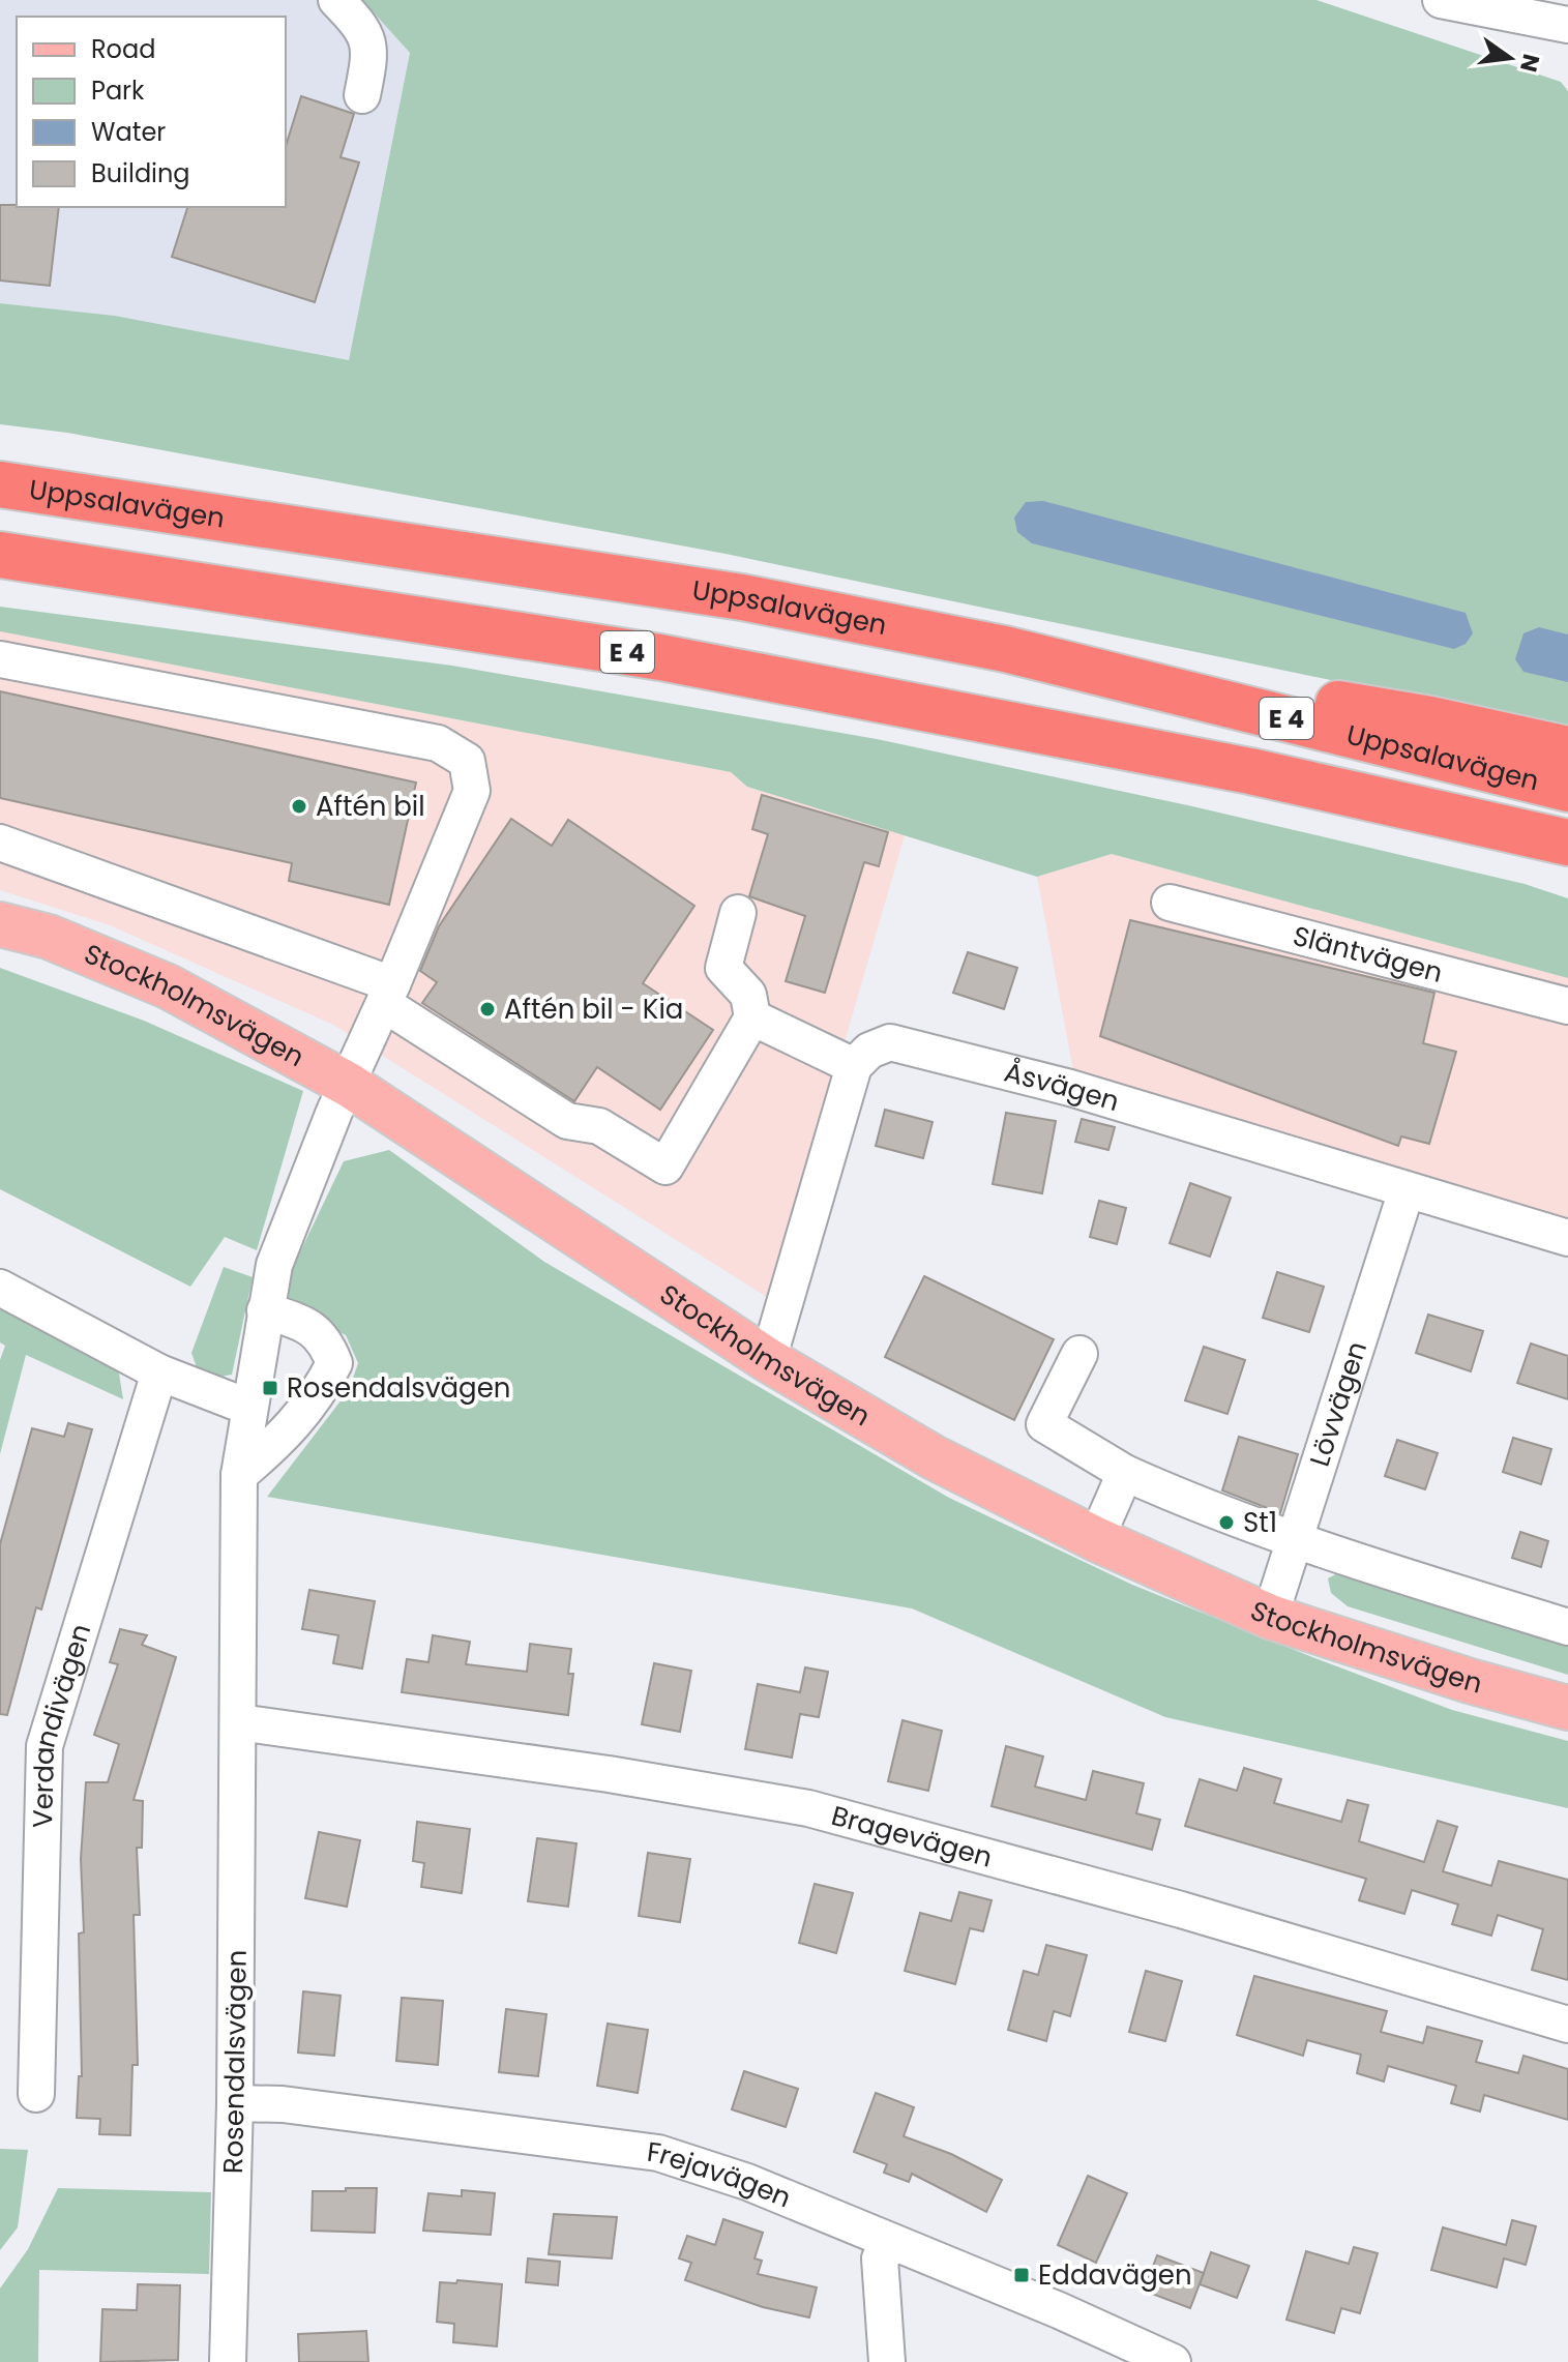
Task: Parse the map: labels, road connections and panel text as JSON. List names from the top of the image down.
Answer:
{
  "streets": {
    "highway": ["Uppsalavägen", "E 4"],
    "main road": ["Stockholmsvägen"],
    "street": [
      "Släntvägen",
      "Åsvägen",
      "Lövvägen",
      "Verdandivägen",
      "Bragevägen",
      "Rosendalsvägen",
      "Frejavägen"
    ]
  },
  "crossings": [
    ["Stockholmsvägen", "Lövvägen"],
    ["Stockholmsvägen", "Rosendalsvägen"],
    ["Åsvägen", "Lövvägen"],
    ["Bragevägen", "Rosendalsvägen"],
    ["Rosendalsvägen", "Frejavägen"]
  ],
  "places": {
    "other": ["Aftén bil", "Aftén bil - Kia", "St1"],
    "transit": ["Rosendalsvägen", "Eddavägen"]
  },
  "legend": [
    "Road",
    "Park",
    "Water",
    "Building"
  ],
  "north": "right"
}
